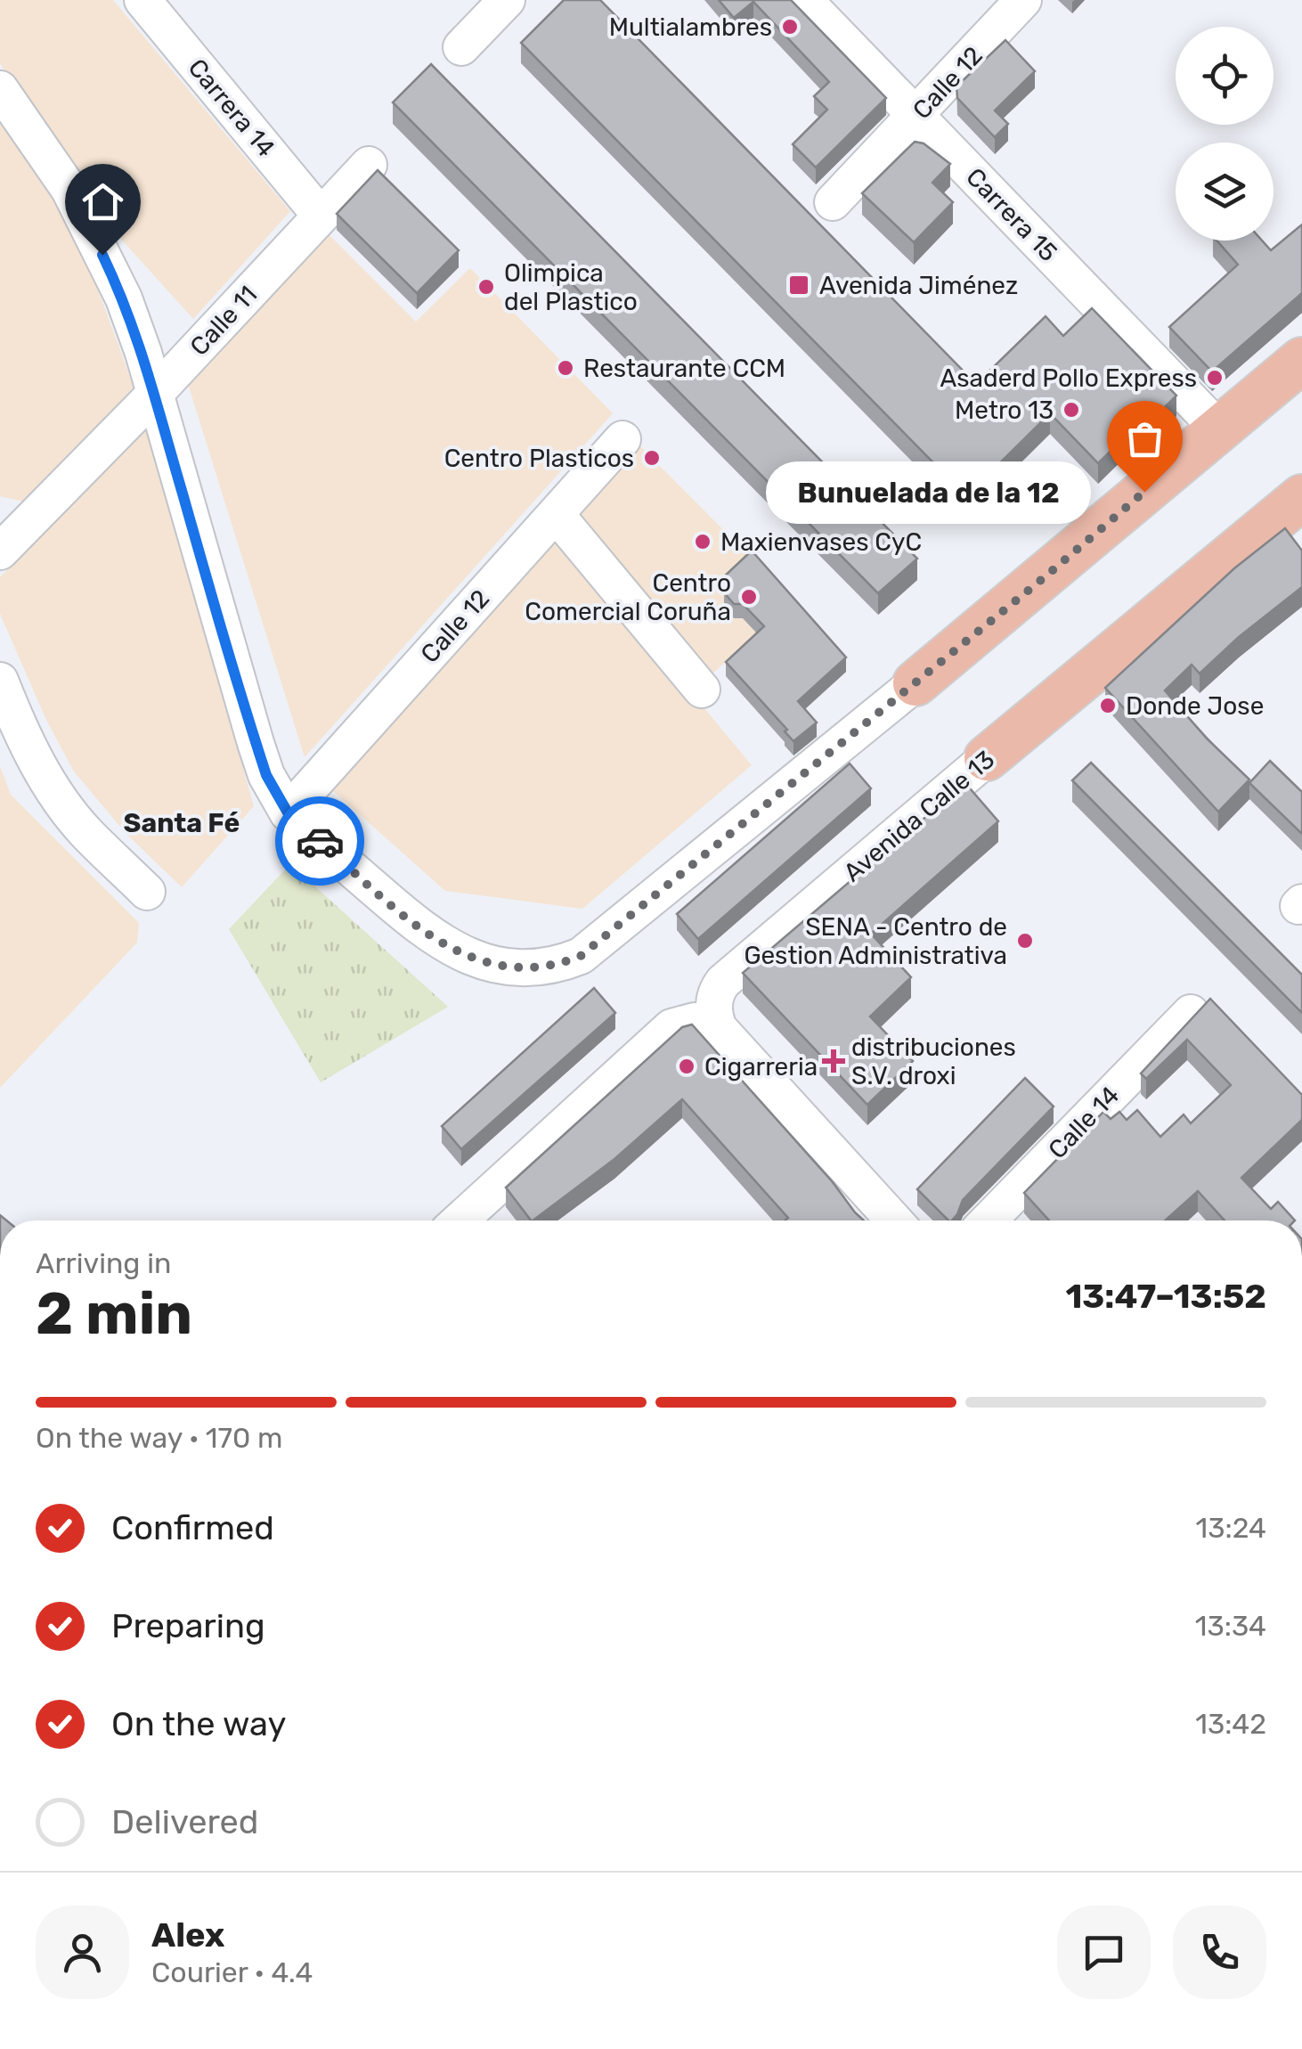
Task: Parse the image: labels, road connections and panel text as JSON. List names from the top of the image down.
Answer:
{
  "streets": {
    "main road": ["Avenida Calle 13"],
    "street": [
      "Calle 12",
      "Carrera 14",
      "Carrera 15",
      "Calle 11",
      "Calle 14"
    ]
  },
  "crossings": [
    ["Calle 12", "Carrera 15"],
    ["Carrera 14", "Calle 11"]
  ],
  "districts": ["Santa Fé"],
  "places": {
    "other": [
      "Multialambres",
      "Olimpica del Plastico",
      "Restaurante CCM",
      "Asaderd Pollo Express",
      "Metro 13",
      "Centro Plasticos",
      "Bunuelada de la 12",
      "Maxienvases CyC",
      "Centro Comercial Coruña",
      "Donde Jose",
      "SENA - Centro de Gestion Administrativa",
      "Cigarreria"
    ],
    "transit": ["Avenida Jiménez"],
    "health": ["distribuciones S.V. droxi"]
  },
  "page": {
    "bubble": "Bunuelada de la 12",
    "heading": ["2 min", "Arriving in", "13:47–13:52"],
    "panel": ["Alex", "Courier · 4.4"],
    "bar": "On the way · 170 m",
    "list": [
      ["Confirmed", "13:24"],
      ["Preparing", "13:34"],
      ["On the way", "13:42"],
      "Delivered"
    ]
  }
}
